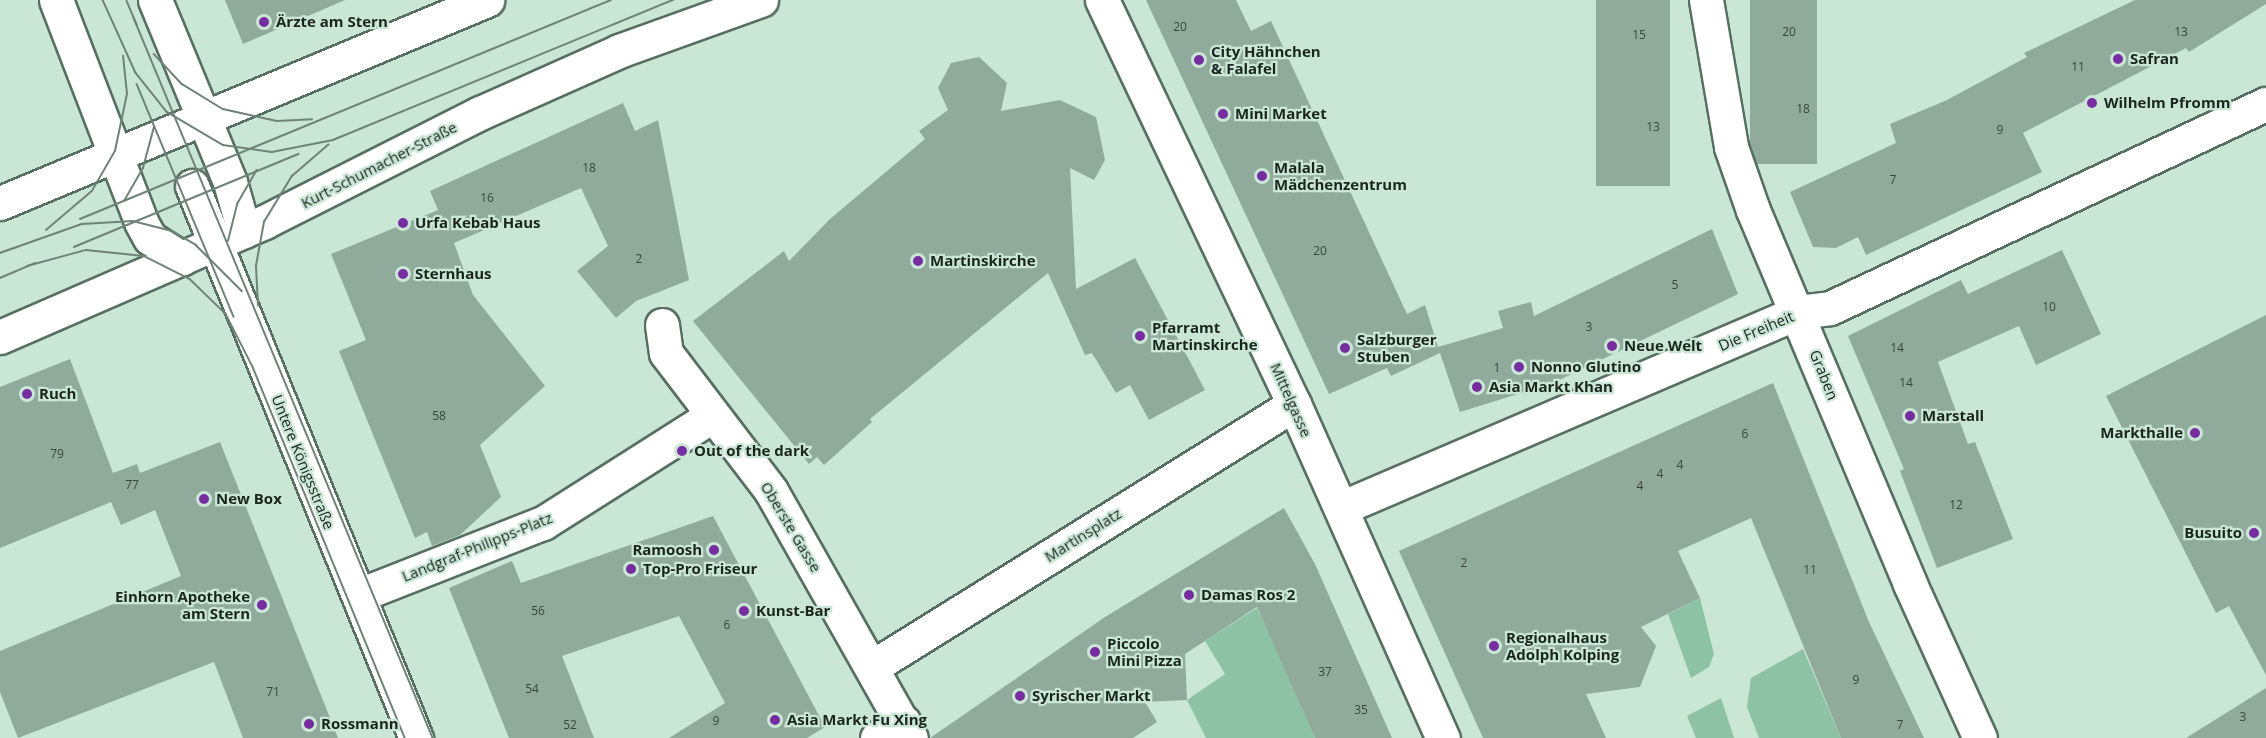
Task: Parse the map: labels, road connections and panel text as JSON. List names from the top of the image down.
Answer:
{
  "streets": {
    "street": [
      "Kurt-Schumacher-Straße",
      "Die Freiheit",
      "Graben",
      "Mittelgasse",
      "Untere Königsstraße",
      "Oberste Gasse",
      "Martinsplatz",
      "Landgraf-Philipps-Platz"
    ]
  },
  "crossings": [
    ["Kurt-Schumacher-Straße", "Untere Königsstraße"],
    ["Die Freiheit", "Graben"],
    ["Die Freiheit", "Mittelgasse"],
    ["Mittelgasse", "Martinsplatz"],
    ["Untere Königsstraße", "Landgraf-Philipps-Platz"],
    ["Oberste Gasse", "Martinsplatz"],
    ["Oberste Gasse", "Landgraf-Philipps-Platz"]
  ],
  "places": [
    "Ärzte am Stern",
    "Safran",
    "City Hähnchen & Falafel",
    "Wilhelm Pfromm",
    "Mini Market",
    "Malala Mädchenzentrum",
    "Urfa Kebab Haus",
    "Martinskirche",
    "Sternhaus",
    "Pfarramt Martinskirche",
    "Neue Welt",
    "Salzburger Stuben",
    "Nonno Glutino",
    "Asia Markt Khan",
    "Ruch",
    "Marstall",
    "Markthalle",
    "Out of the dark",
    "New Box",
    "Busuito",
    "Ramoosh",
    "Top-Pro Friseur",
    "Damas Ros 2",
    "Einhorn Apotheke am Stern",
    "Kunst-Bar",
    "Regionalhaus Adolph Kolping",
    "Piccolo Mini Pizza",
    "Syrischer Markt",
    "Asia Markt Fu Xing",
    "Rossmann"
  ],
  "house_numbers": [
    "20",
    "20",
    "13",
    "15",
    "11",
    "18",
    "13",
    "9",
    "18",
    "7",
    "16",
    "20",
    "2",
    "5",
    "10",
    "3",
    "14",
    "1",
    "14",
    "58",
    "6",
    "79",
    "4",
    "4",
    "77",
    "4",
    "12",
    "2",
    "11",
    "56",
    "6",
    "37",
    "9",
    "54",
    "71",
    "35",
    "3",
    "9",
    "52",
    "7"
  ]
}
